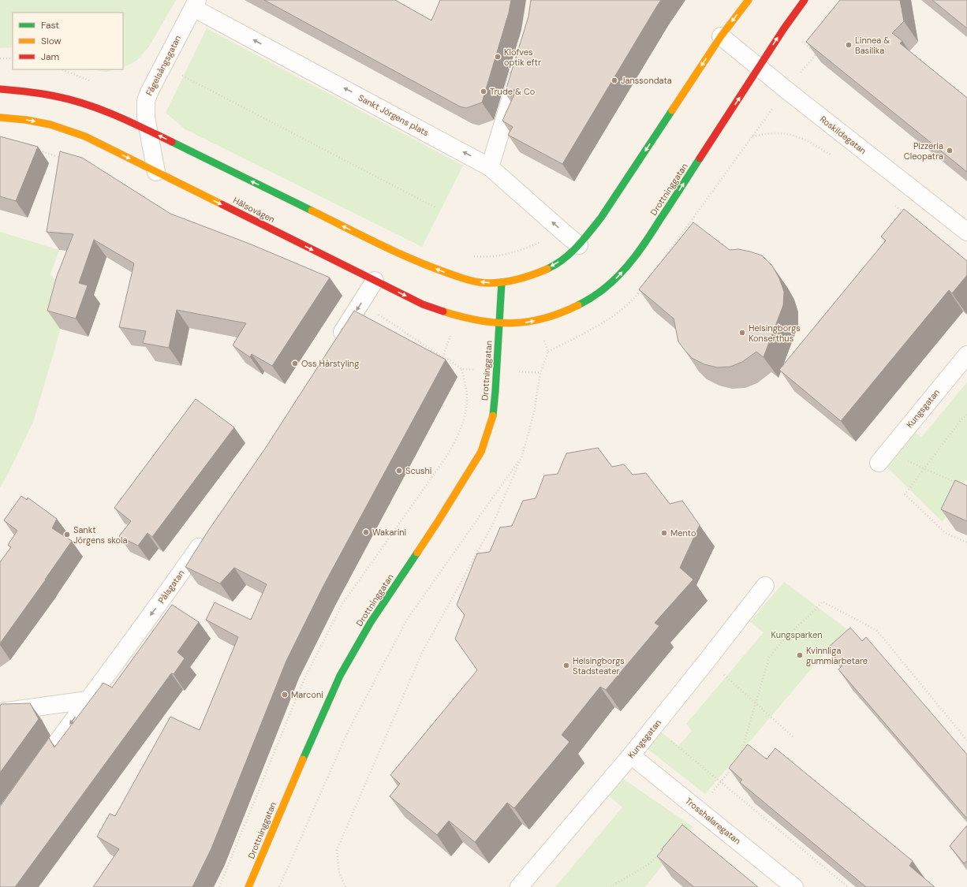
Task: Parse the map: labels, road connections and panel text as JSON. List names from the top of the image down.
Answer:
{
  "streets": {
    "main road": ["Drottninggatan", "Hälsovägen"],
    "street": [
      "Fågelsångsgatan",
      "Sankt Jörgens plats",
      "Roskildegatan",
      "Kungsgatan",
      "Pålsgatan",
      "Trosshalaregatan"
    ]
  },
  "crossings": [
    ["Fågelsångsgatan", "Sankt Jörgens plats"],
    ["Fågelsångsgatan", "Hälsovägen"],
    ["Roskildegatan", "Drottninggatan"],
    ["Drottninggatan", "Hälsovägen"],
    ["Kungsgatan", "Trosshalaregatan"]
  ],
  "one_way": ["Sankt Jörgens plats", "Pålsgatan"],
  "parks": ["Kungsparken"],
  "places": [
    "Linnea & Basilika",
    "Klofves optik eftr",
    "Janssondata",
    "Trude & Co",
    "Pizzeria Cleopatra",
    "Helsingborgs Konserthus",
    "Oss Hårstyling",
    "Scushi",
    "Wakarini",
    "Mento",
    "Sankt Jörgens skola",
    "Kvinnliga gummiarbetare",
    "Helsingborgs Stadsteater",
    "Marconi"
  ],
  "legend": ["Fast", "Slow", "Jam"]
}
